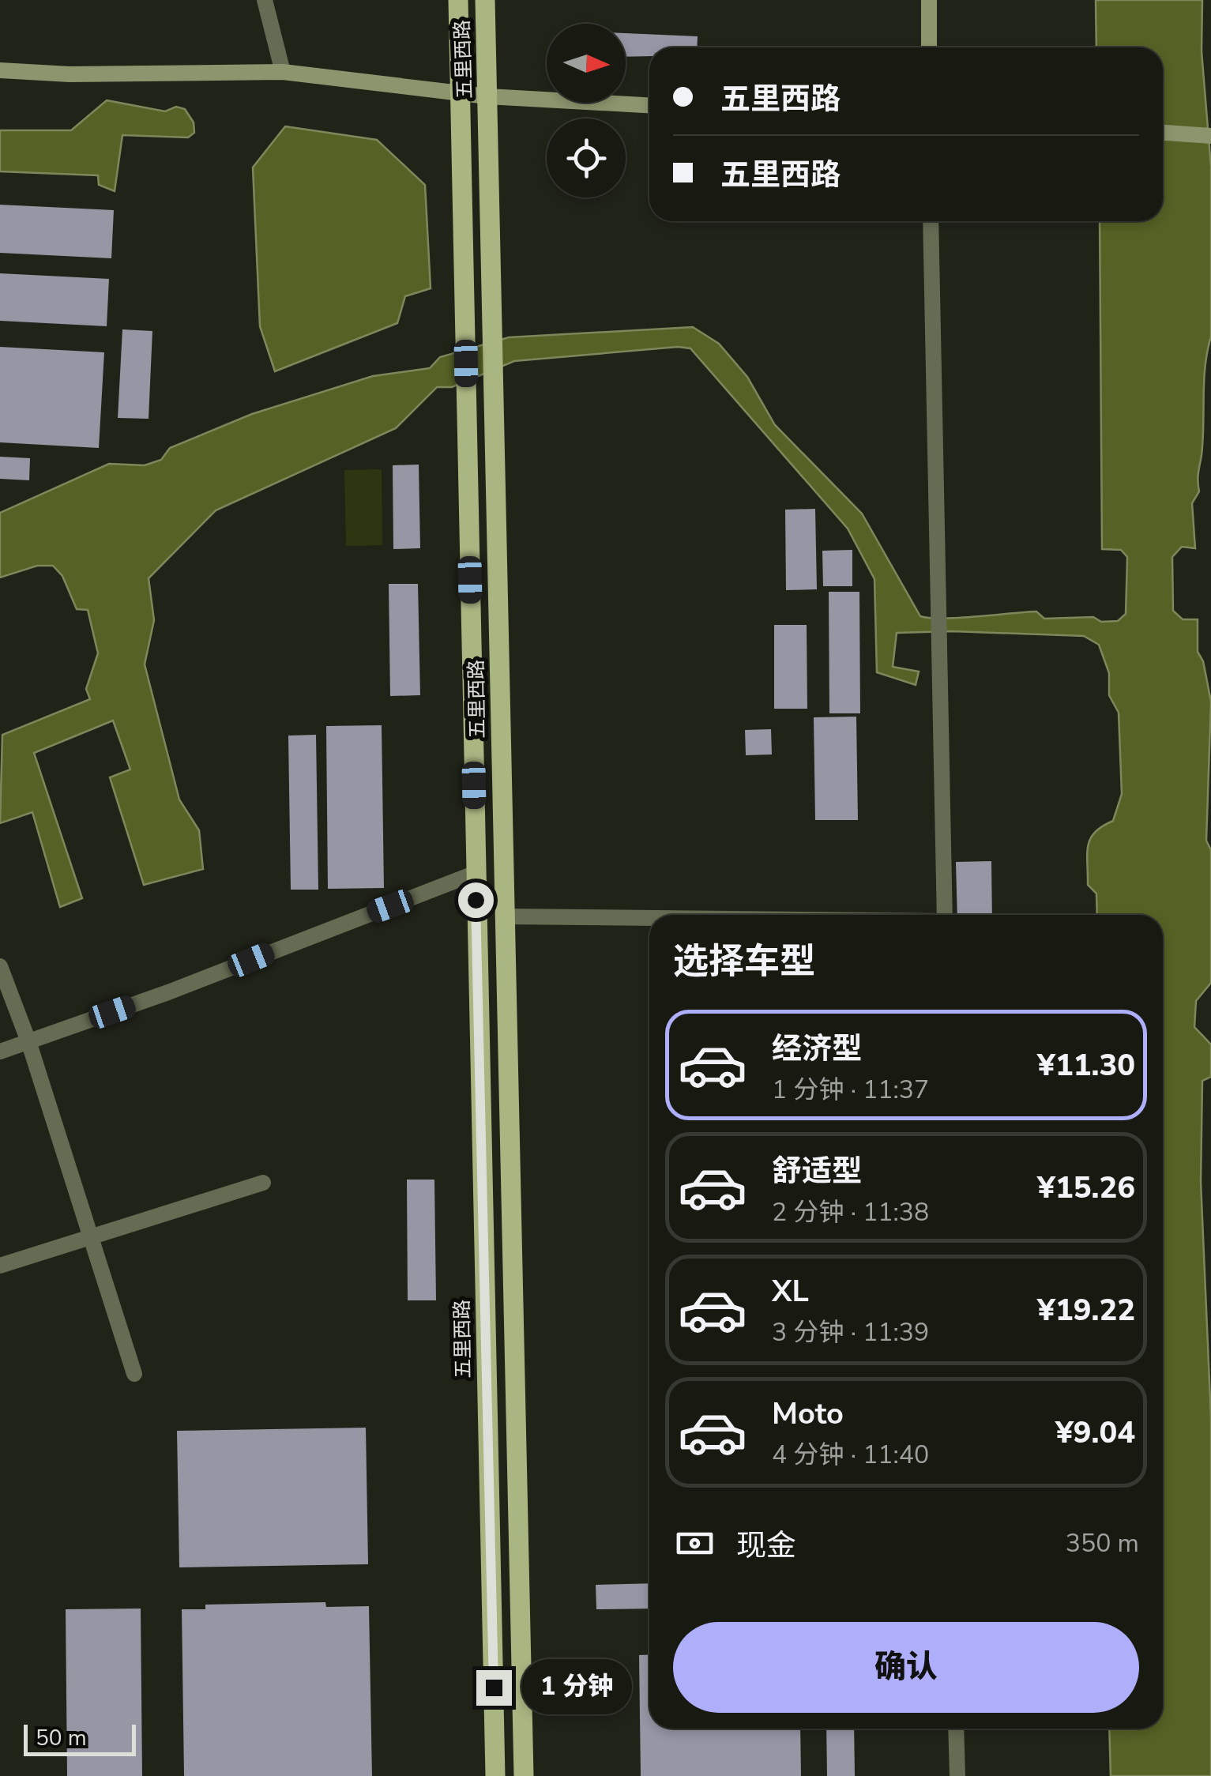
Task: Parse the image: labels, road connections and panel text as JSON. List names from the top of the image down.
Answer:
{
  "streets": {
    "main road": ["五里西路"]
  },
  "scale_bar": "50 m",
  "north": "right",
  "page": {
    "banner": ["五里西路", "五里西路"],
    "heading": "选择车型",
    "list": [
      {
        "name": "经济型",
        "note": "1 分钟 · 11:37",
        "value": "¥11.30"
      },
      {
        "name": "舒适型",
        "note": "2 分钟 · 11:38",
        "value": "¥15.26"
      },
      {
        "name": "XL",
        "note": "3 分钟 · 11:39",
        "value": "¥19.22"
      },
      {
        "name": "Moto",
        "note": "4 分钟 · 11:40",
        "value": "¥9.04"
      }
    ],
    "pay": ["现金", "350 m"],
    "buttons": "确认",
    "bubble": "1 分钟",
    "scale": "50 m"
  }
}
